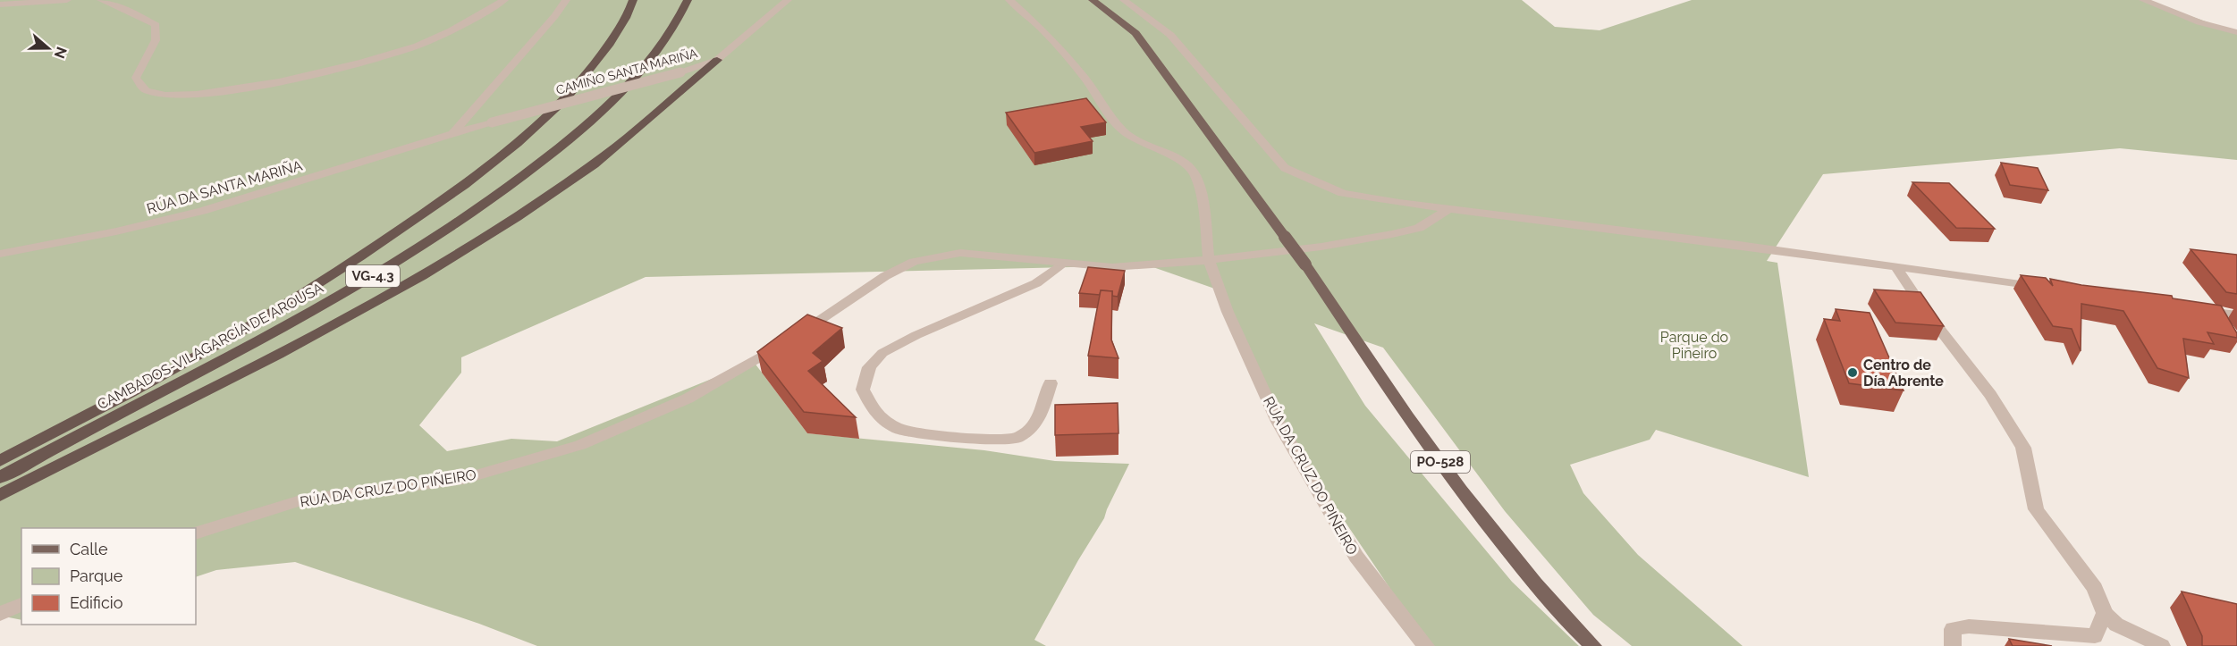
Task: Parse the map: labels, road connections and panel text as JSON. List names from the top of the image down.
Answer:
{
  "streets": {
    "highway": ["VG-4.3", "CAMBADOS-VILAGARCÍA DE AROUSA"],
    "main road": ["PO-528"],
    "street": ["CAMIÑO SANTA MARIÑA", "RÚA DA SANTA MARIÑA", "RÚA DA CRUZ DO PIÑEIRO"]
  },
  "crossings": [
    ["CAMIÑO SANTA MARIÑA", "RÚA DA SANTA MARIÑA"]
  ],
  "parks": ["Parque do Piñeiro"],
  "places": ["Centro de Día Abrente"],
  "legend": ["Calle", "Parque", "Edificio"],
  "north": "right"
}
